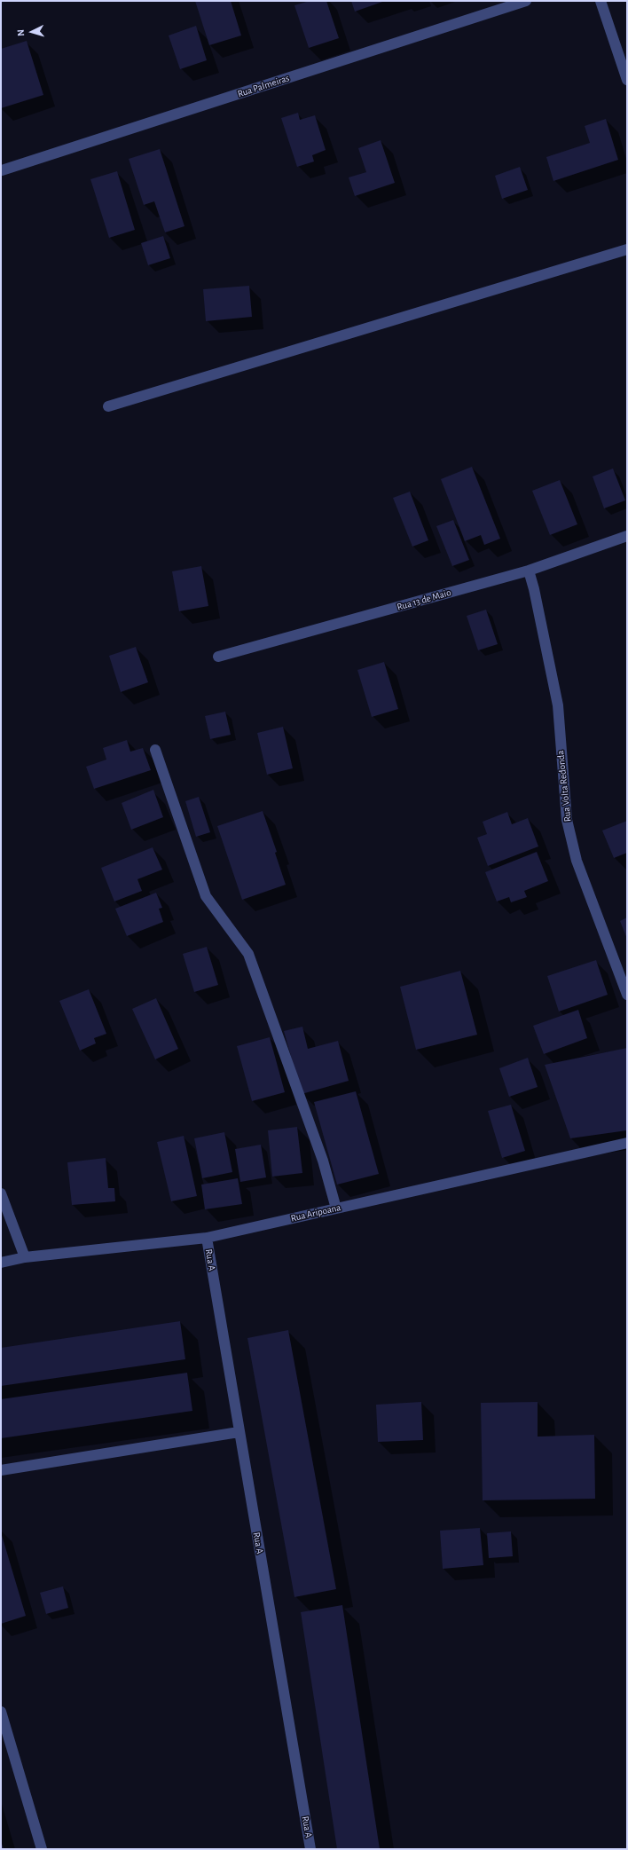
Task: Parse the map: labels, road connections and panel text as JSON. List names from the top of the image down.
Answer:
{
  "streets": {
    "street": [
      "Rua Palmeiras",
      "Rua 13 de Maio",
      "Rua Volta Redonda",
      "Rua Aripoana",
      "Rua A"
    ]
  },
  "crossings": [
    ["Rua 13 de Maio", "Rua Volta Redonda"],
    ["Rua Aripoana", "Rua A"]
  ],
  "north": "left"
}
